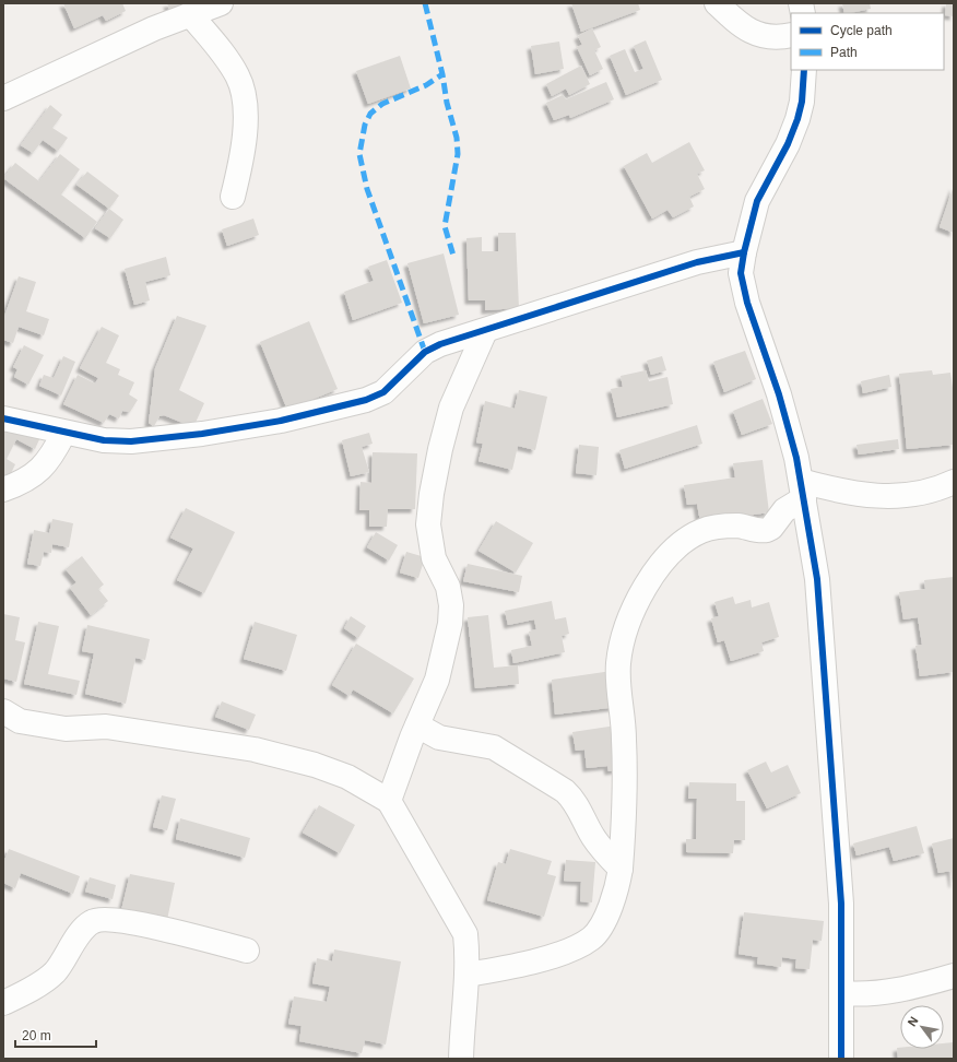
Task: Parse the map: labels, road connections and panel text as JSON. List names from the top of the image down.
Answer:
{
  "legend": ["Cycle path", "Path"],
  "scale_bar": "20 m",
  "north": "top left"
}
